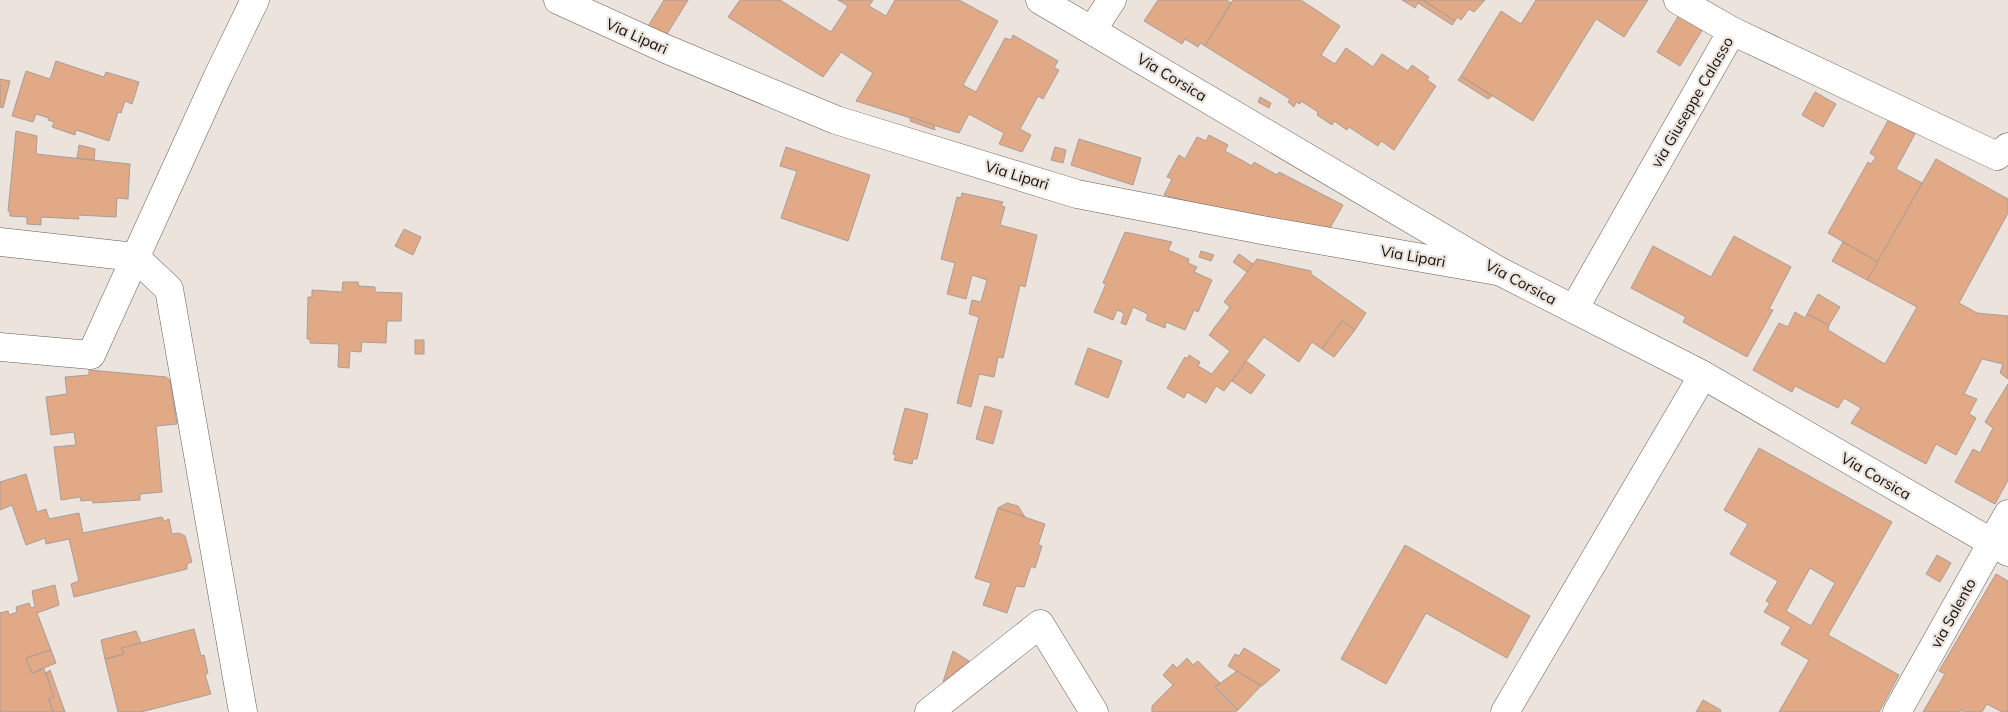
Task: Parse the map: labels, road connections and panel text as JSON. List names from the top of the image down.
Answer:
{
  "streets": {
    "street": [
      "Via Lipari",
      "Via Corsica",
      "via Giuseppe Calasso",
      "via Salento"
    ]
  },
  "crossings": [
    ["Via Lipari", "Via Corsica"],
    ["Via Corsica", "via Giuseppe Calasso"],
    ["Via Corsica", "via Salento"]
  ]
}
